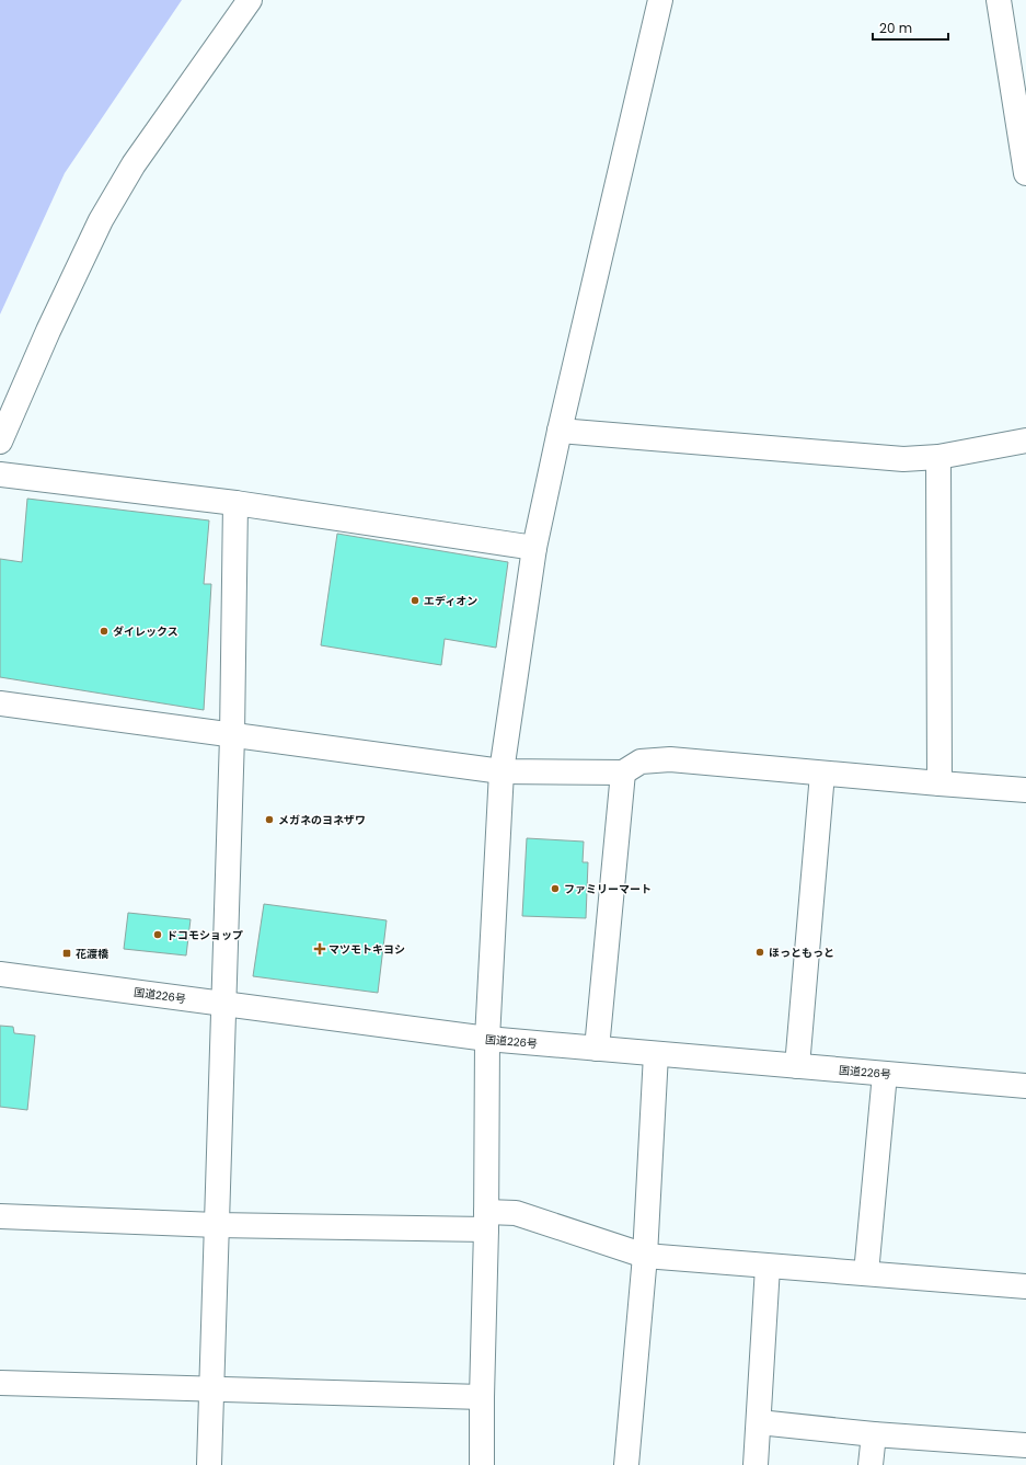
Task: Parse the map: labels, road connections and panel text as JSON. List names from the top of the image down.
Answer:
{
  "streets": {
    "main road": ["国道226号"]
  },
  "places": {
    "other": [
      "エディオン",
      "ダイレックス",
      "メガネのヨネザワ",
      "ファミリーマート",
      "ドコモショップ",
      "ほっともっと"
    ],
    "health": ["マツモトキヨシ"],
    "transit": ["花渡橋"]
  },
  "scale_bar": "20 m"
}
